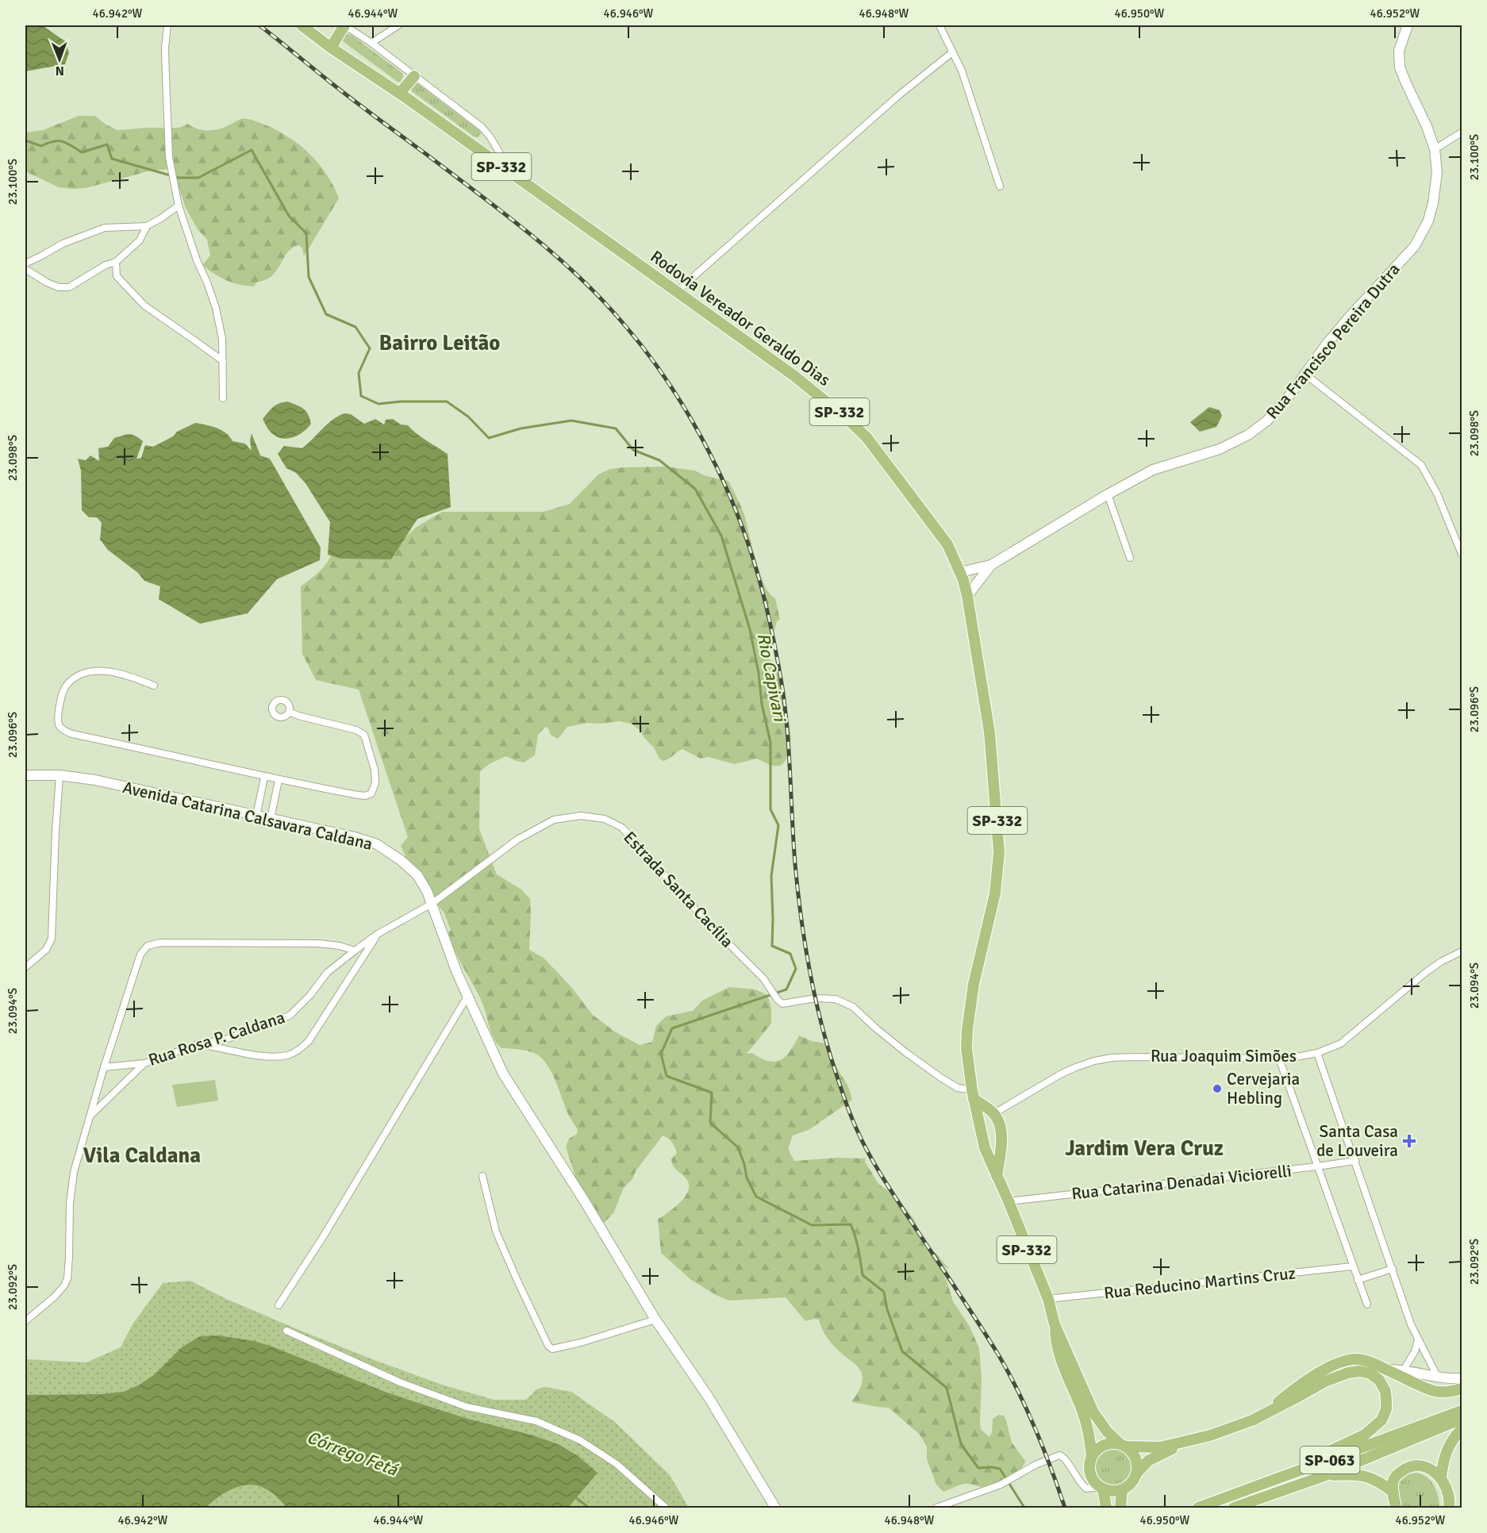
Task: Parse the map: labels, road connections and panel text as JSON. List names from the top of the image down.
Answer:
{
  "streets": {
    "main road": ["SP-332", "Rodovia Vereador Geraldo Dias", "SP-063"],
    "street": [
      "Rua Francisco Pereira Dutra",
      "Avenida Catarina Calsavara Caldana",
      "Estrada Santa Cacília",
      "Rua Rosa P. Caldana",
      "Rua Joaquim Simões",
      "Rua Catarina Denadai Viciorelli",
      "Rua Reducino Martins Cruz"
    ]
  },
  "crossings": [
    ["SP-332", "Rodovia Vereador Geraldo Dias"],
    ["Rodovia Vereador Geraldo Dias", "Rua Francisco Pereira Dutra"],
    ["Rodovia Vereador Geraldo Dias", "Estrada Santa Cacília"],
    ["Rodovia Vereador Geraldo Dias", "Rua Catarina Denadai Viciorelli"],
    ["Rodovia Vereador Geraldo Dias", "Rua Reducino Martins Cruz"],
    ["Avenida Catarina Calsavara Caldana", "Estrada Santa Cacília"],
    ["Avenida Catarina Calsavara Caldana", "Rua Rosa P. Caldana"],
    ["Estrada Santa Cacília", "Rua Rosa P. Caldana"]
  ],
  "districts": ["Bairro Leitão", "Jardim Vera Cruz", "Vila Caldana"],
  "water": ["Rio Capivari", "Córrego Fetá"],
  "places": {
    "other": ["Cervejaria Hebling"],
    "health": ["Santa Casa de Louveira"]
  },
  "north": "bottom",
  "coordinates": [
    "46.942°W",
    "46.944°W",
    "46.946°W",
    "46.948°W",
    "46.950°W",
    "46.952°W",
    "23.100°S",
    "23.098°S",
    "23.096°S",
    "23.094°S",
    "23.092°S"
  ]
}
